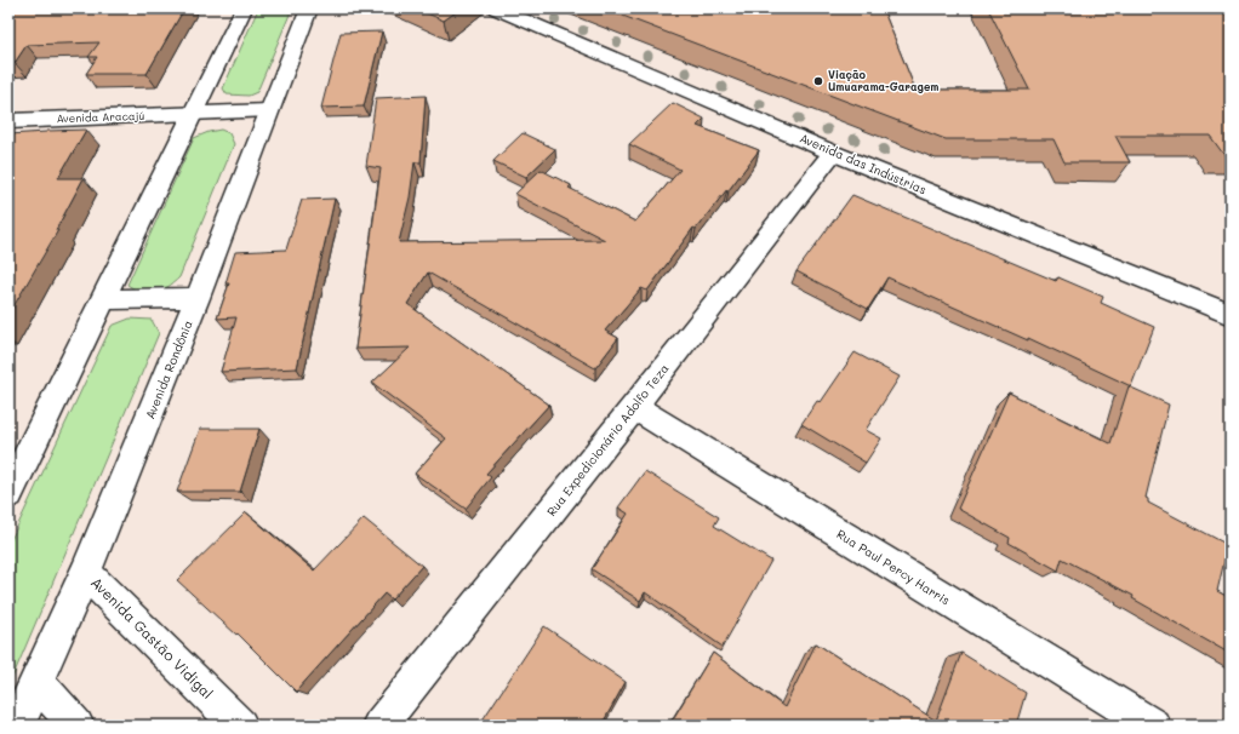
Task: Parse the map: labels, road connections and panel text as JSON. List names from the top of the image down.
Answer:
{
  "streets": {
    "street": [
      "Avenida Aracajú",
      "Avenida das Indústrias",
      "Avenida Rondônia",
      "Rua Expedicionário Adolfo Teza",
      "Rua Paul Percy Harris",
      "Avenida Gastão Vidigal"
    ]
  },
  "crossings": [
    ["Avenida Aracajú", "Avenida Rondônia"],
    ["Avenida das Indústrias", "Rua Expedicionário Adolfo Teza"],
    ["Avenida Rondônia", "Avenida Gastão Vidigal"],
    ["Rua Expedicionário Adolfo Teza", "Rua Paul Percy Harris"]
  ],
  "places": ["Viação Umuarama-Garagem"]
}
